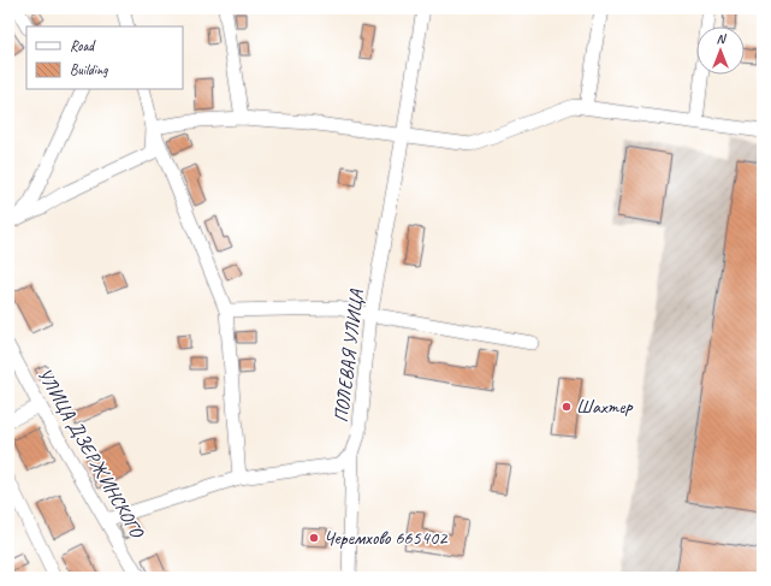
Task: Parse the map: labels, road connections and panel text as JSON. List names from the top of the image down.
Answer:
{
  "streets": {
    "street": ["ПОЛЕВАЯ УЛИЦА", "УЛИЦА ДЗЕРЖИНСКОГО"]
  },
  "places": ["Шахтер", "Черемхово 665402"],
  "legend": ["Road", "Building"],
  "north": "top"
}
